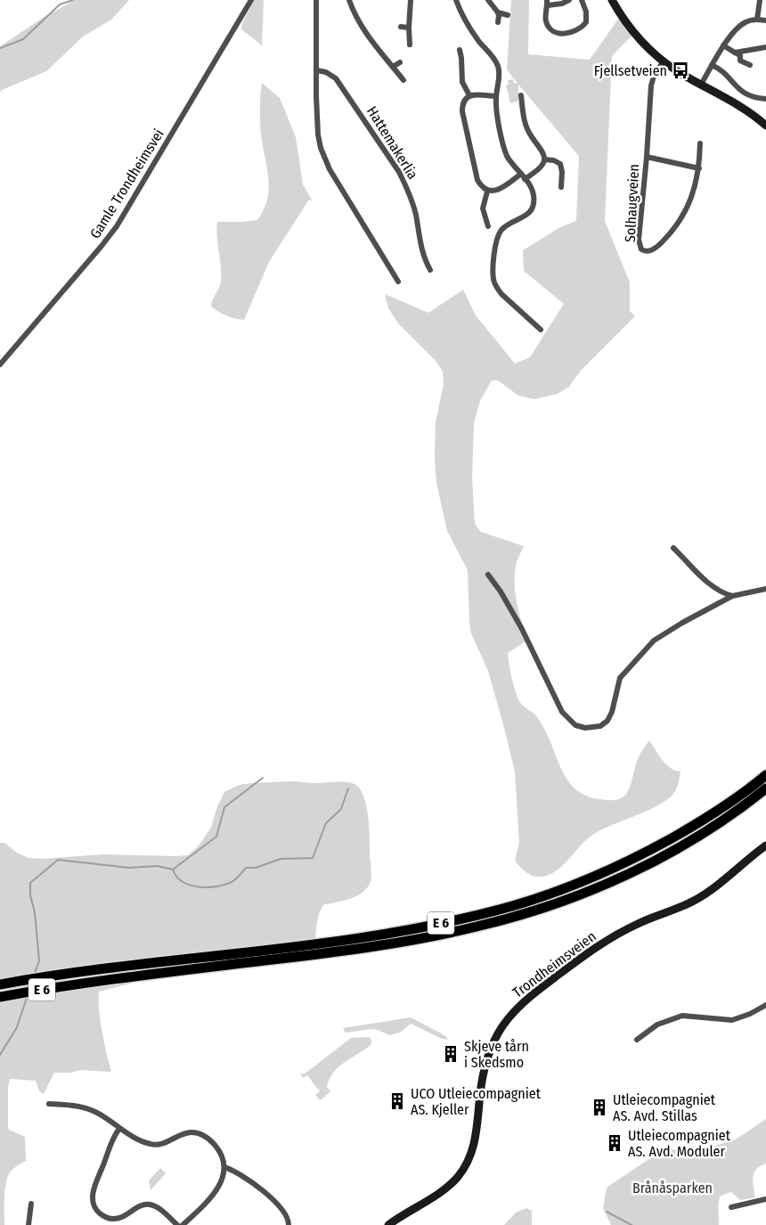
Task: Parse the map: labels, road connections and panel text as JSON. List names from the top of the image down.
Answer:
{
  "streets": {
    "highway": ["E 6"],
    "main road": ["Trondheimsveien"],
    "street": ["Hattemakerlia", "Gamle Trondheimsvei", "Solhaugveien"]
  },
  "parks": ["Brånåsparken"],
  "places": {
    "bus stop": ["Fjellsetveien"],
    "building": [
      "Skjeve tårn i Skedsmo",
      "UCO Utleiecompagniet AS. Kjeller",
      "Utleiecompagniet AS. Avd. Stillas",
      "Utleiecompagniet AS. Avd. Moduler"
    ]
  }
}
